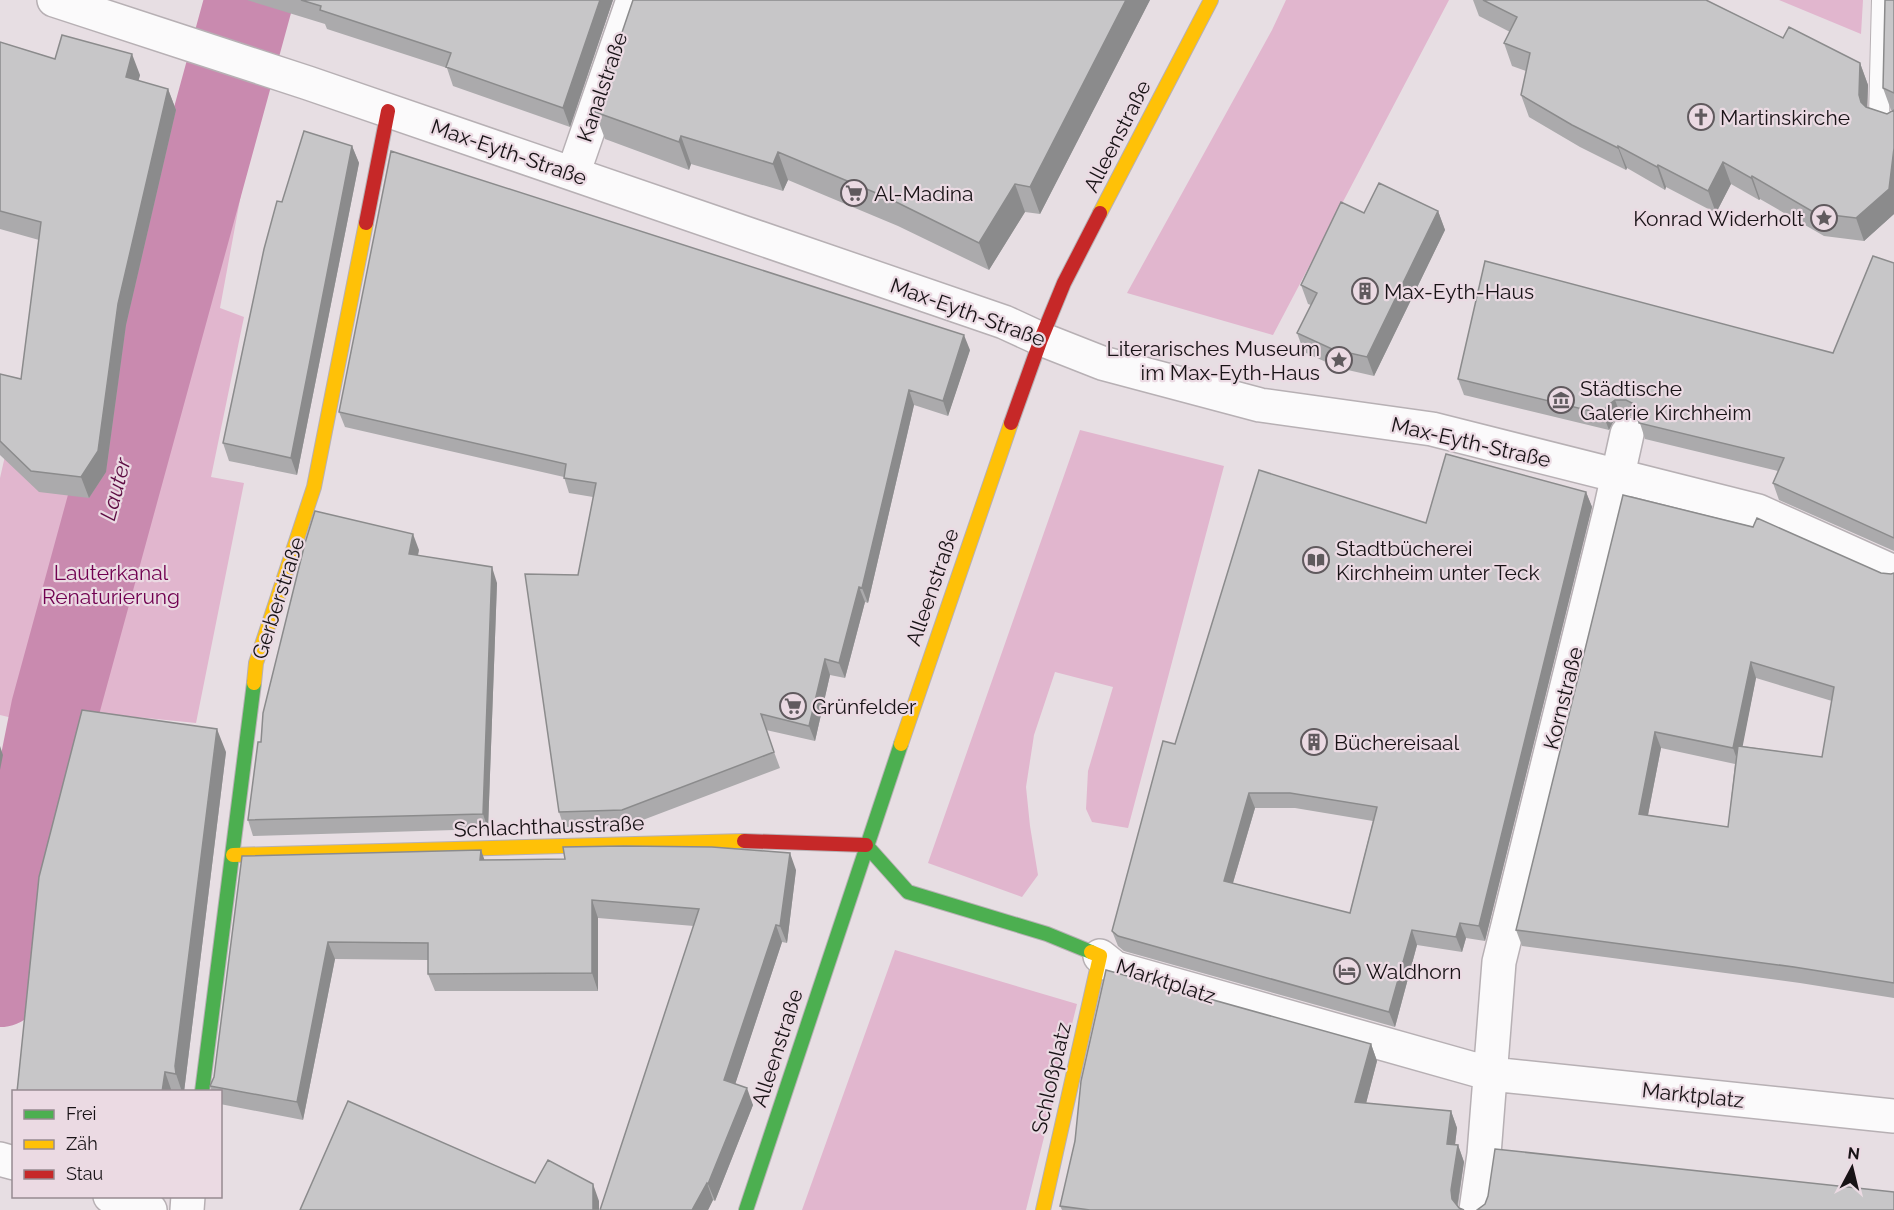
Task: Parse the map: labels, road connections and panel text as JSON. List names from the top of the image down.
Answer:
{
  "streets": {
    "street": [
      "Kanalstraße",
      "Alleenstraße",
      "Max-Eyth-Straße",
      "Gerberstraße",
      "Kornstraße",
      "Schlachthausstraße",
      "Marktplatz",
      "Schloßplatz"
    ]
  },
  "crossings": [
    ["Kanalstraße", "Max-Eyth-Straße"],
    ["Alleenstraße", "Max-Eyth-Straße"],
    ["Alleenstraße", "Schlachthausstraße"],
    ["Alleenstraße", "Marktplatz"],
    ["Max-Eyth-Straße", "Gerberstraße"],
    ["Max-Eyth-Straße", "Kornstraße"],
    ["Gerberstraße", "Schlachthausstraße"],
    ["Kornstraße", "Marktplatz"],
    ["Schlachthausstraße", "Marktplatz"],
    ["Marktplatz", "Schloßplatz"]
  ],
  "water": ["Lauter"],
  "parks": ["Lauterkanal Renaturierung"],
  "places": {
    "church": ["Martinskirche"],
    "supermarket": ["Al-Madina", "Grünfelder"],
    "place": ["Konrad Widerholt", "Literarisches Museum im Max-Eyth-Haus"],
    "building": ["Max-Eyth-Haus", "Büchereisaal"],
    "museum": ["Städtische Galerie Kirchheim"],
    "library": ["Stadtbücherei Kirchheim unter Teck"],
    "hotel": ["Waldhorn"]
  },
  "legend": ["Frei", "Zäh", "Stau"],
  "north": "top"
}
